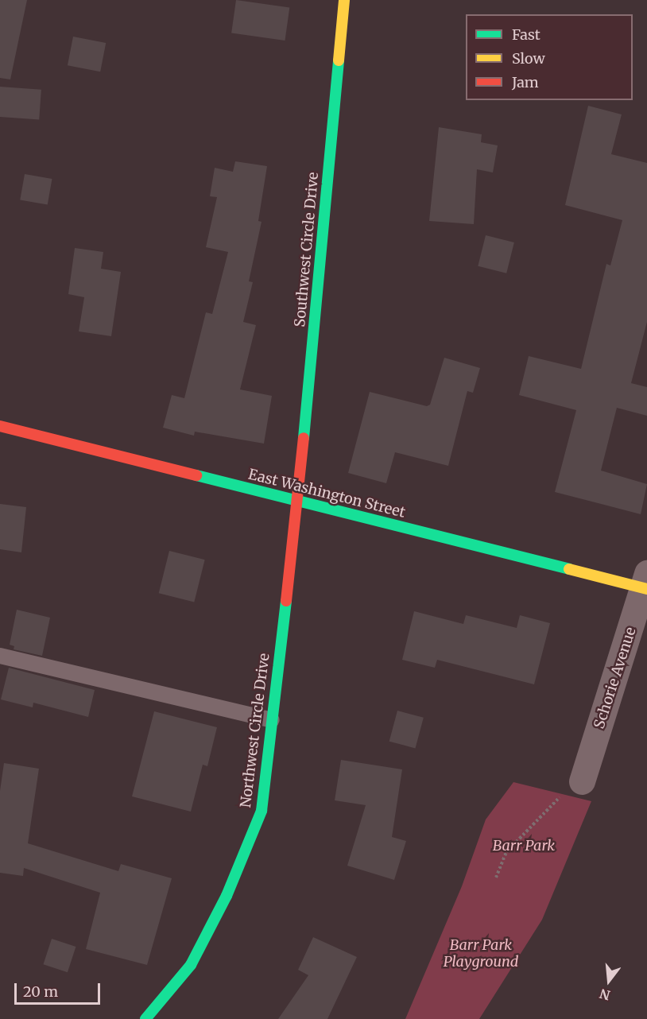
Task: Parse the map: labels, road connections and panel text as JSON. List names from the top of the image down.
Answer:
{
  "streets": {
    "street": [
      "Southwest Circle Drive",
      "East Washington Street",
      "Schorie Avenue",
      "Northwest Circle Drive"
    ]
  },
  "crossings": [
    ["Southwest Circle Drive", "East Washington Street"],
    ["Southwest Circle Drive", "Northwest Circle Drive"],
    ["East Washington Street", "Schorie Avenue"],
    ["East Washington Street", "Northwest Circle Drive"]
  ],
  "parks": ["Barr Park", "Barr Park Playground"],
  "legend": ["Fast", "Slow", "Jam"],
  "scale_bar": "20 m",
  "north": "bottom"
}
